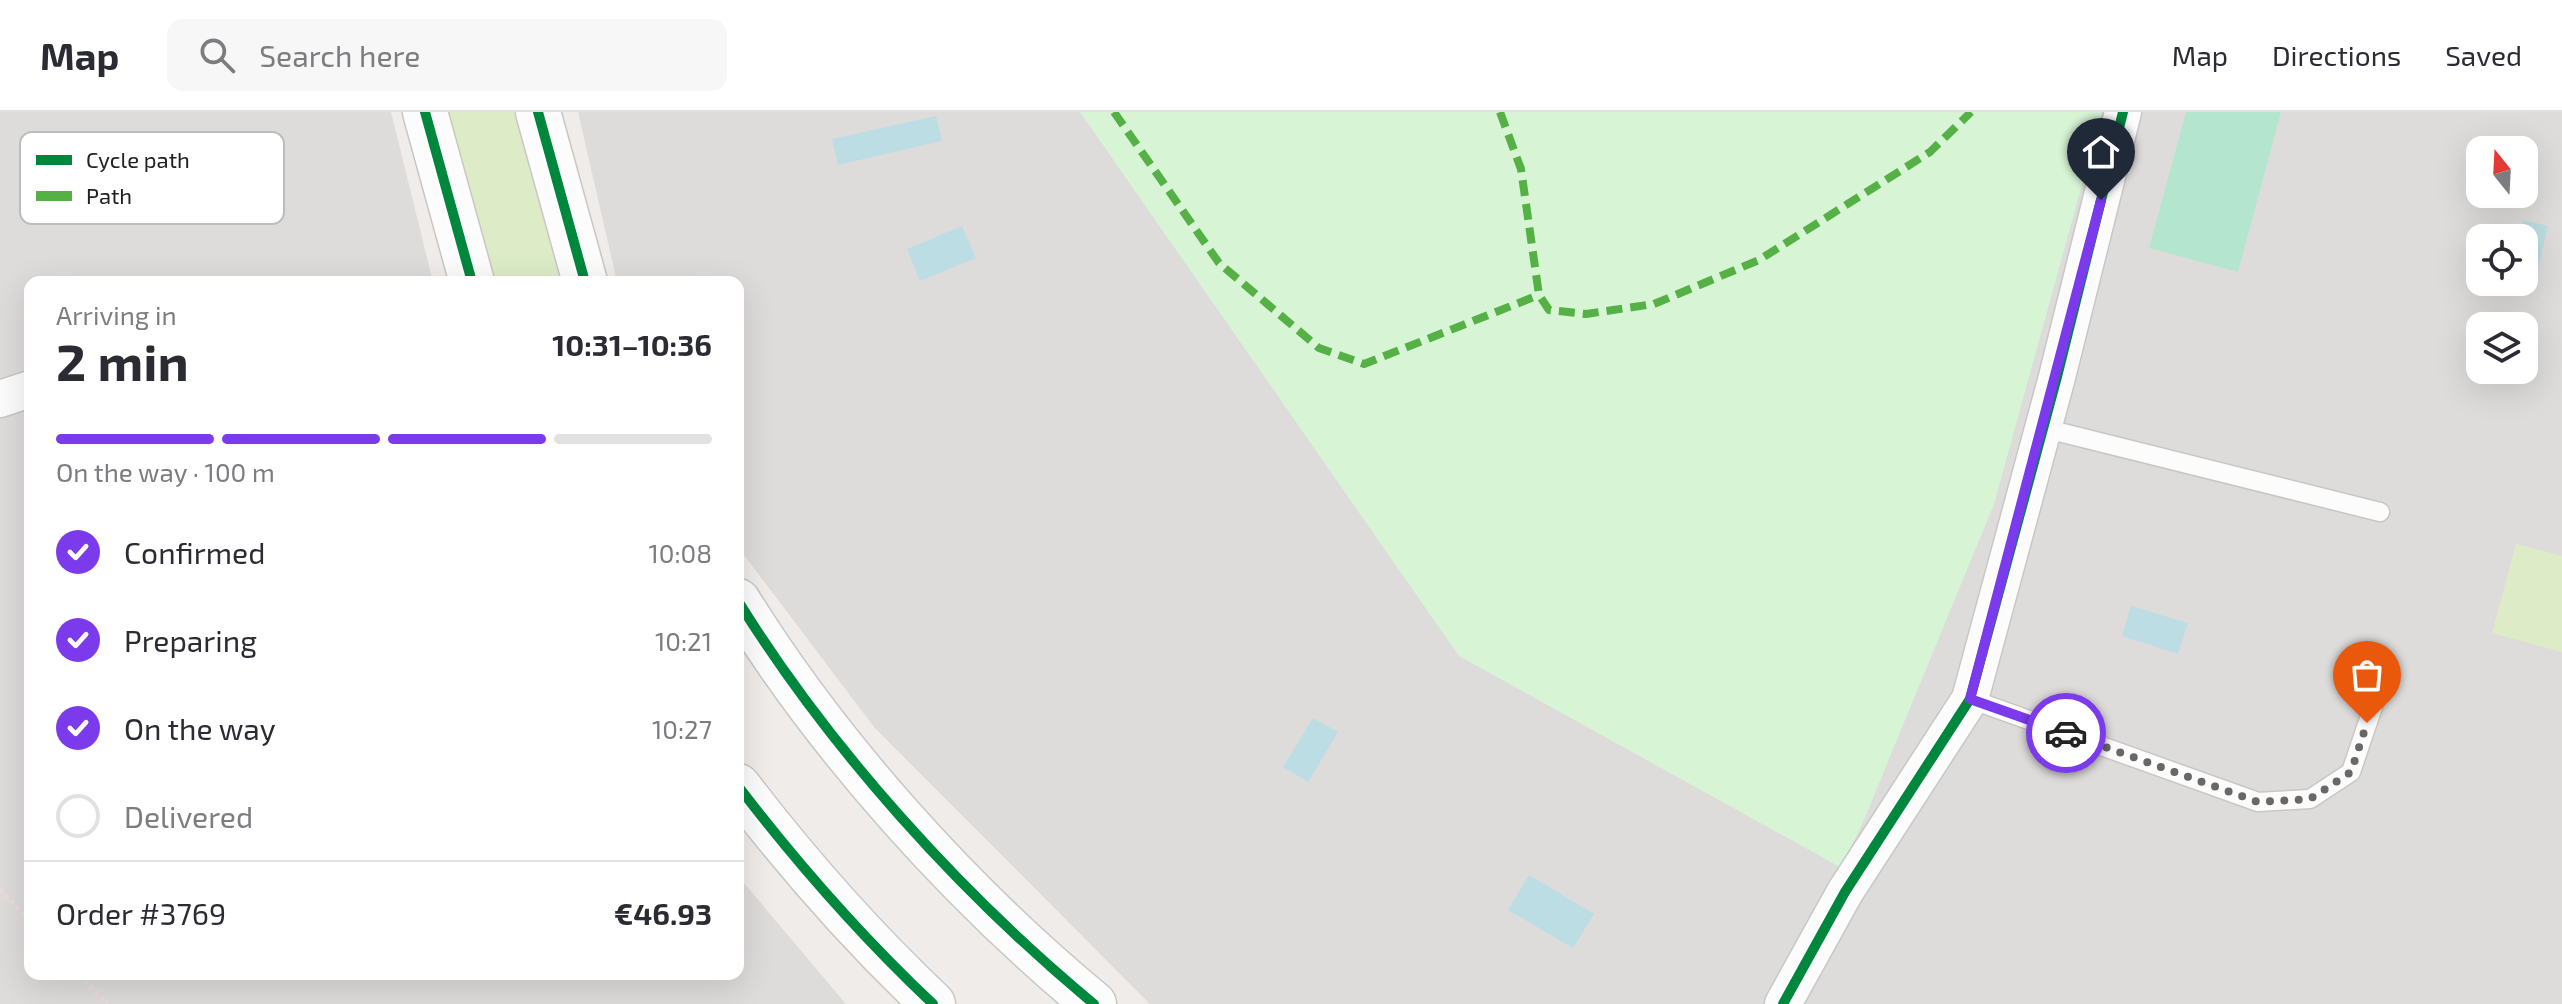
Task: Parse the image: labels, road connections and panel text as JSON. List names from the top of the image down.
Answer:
{
  "legend": ["Cycle path", "Path"],
  "north": "top",
  "page": {
    "header": "Map",
    "search": "Search here",
    "nav": ["Map", "Directions", "Saved"],
    "heading": ["2 min", "Arriving in", "10:31–10:36"],
    "panel": ["Order #3769", "€46.93"],
    "bar": "On the way · 100 m",
    "list": [
      ["Confirmed", "10:08"],
      ["Preparing", "10:21"],
      ["On the way", "10:27"],
      "Delivered"
    ]
  }
}
